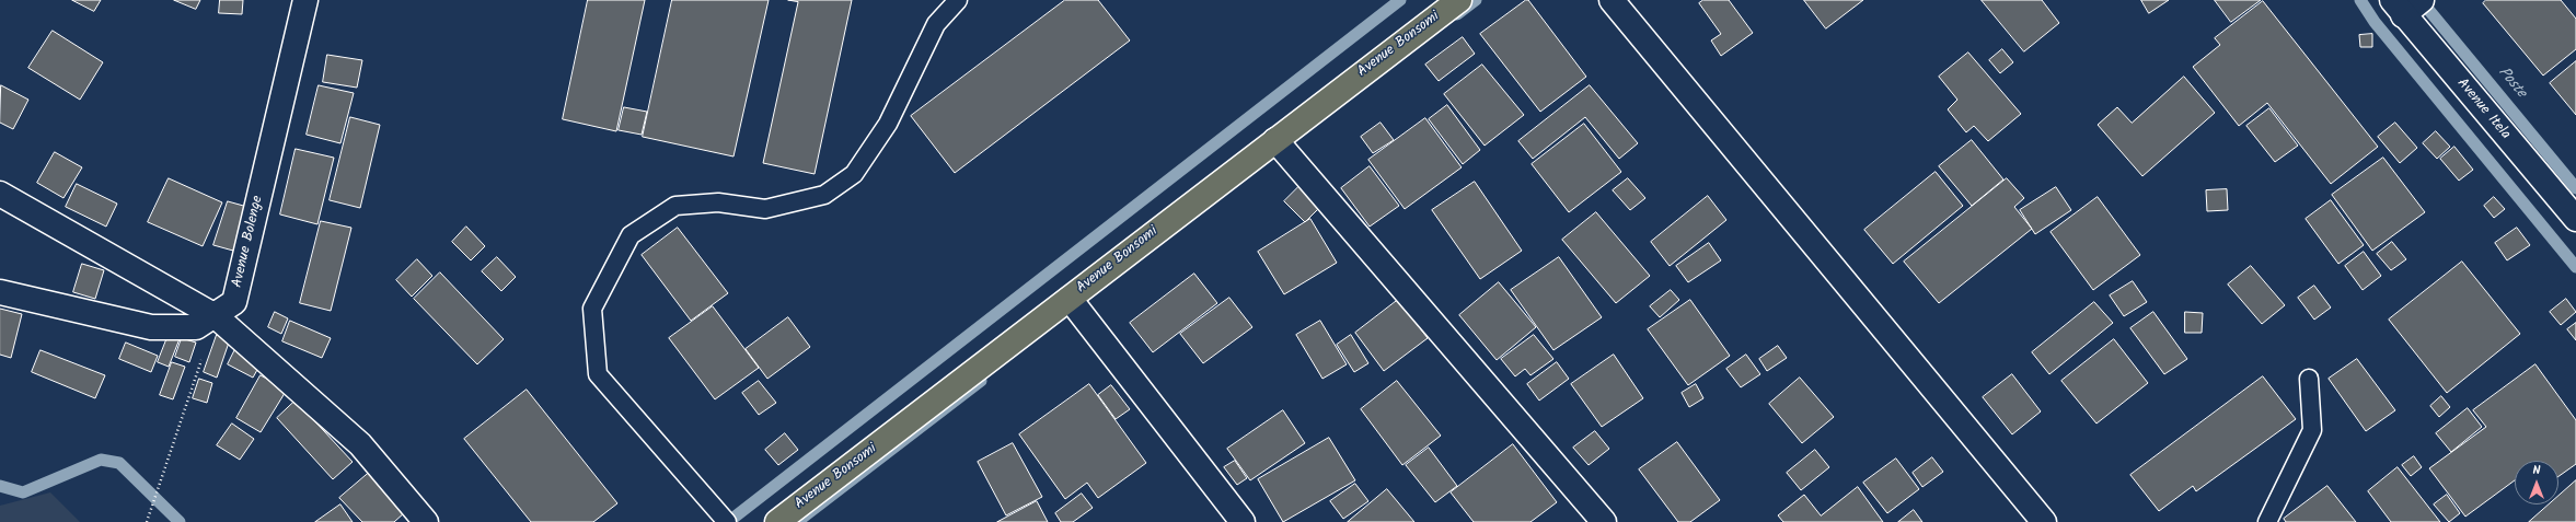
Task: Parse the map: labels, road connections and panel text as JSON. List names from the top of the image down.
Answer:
{
  "streets": {
    "main road": ["Avenue Bonsomi"],
    "street": ["Avenue Itela", "Avenue Bolenge"]
  },
  "water": ["Poste"],
  "north": "top"
}
